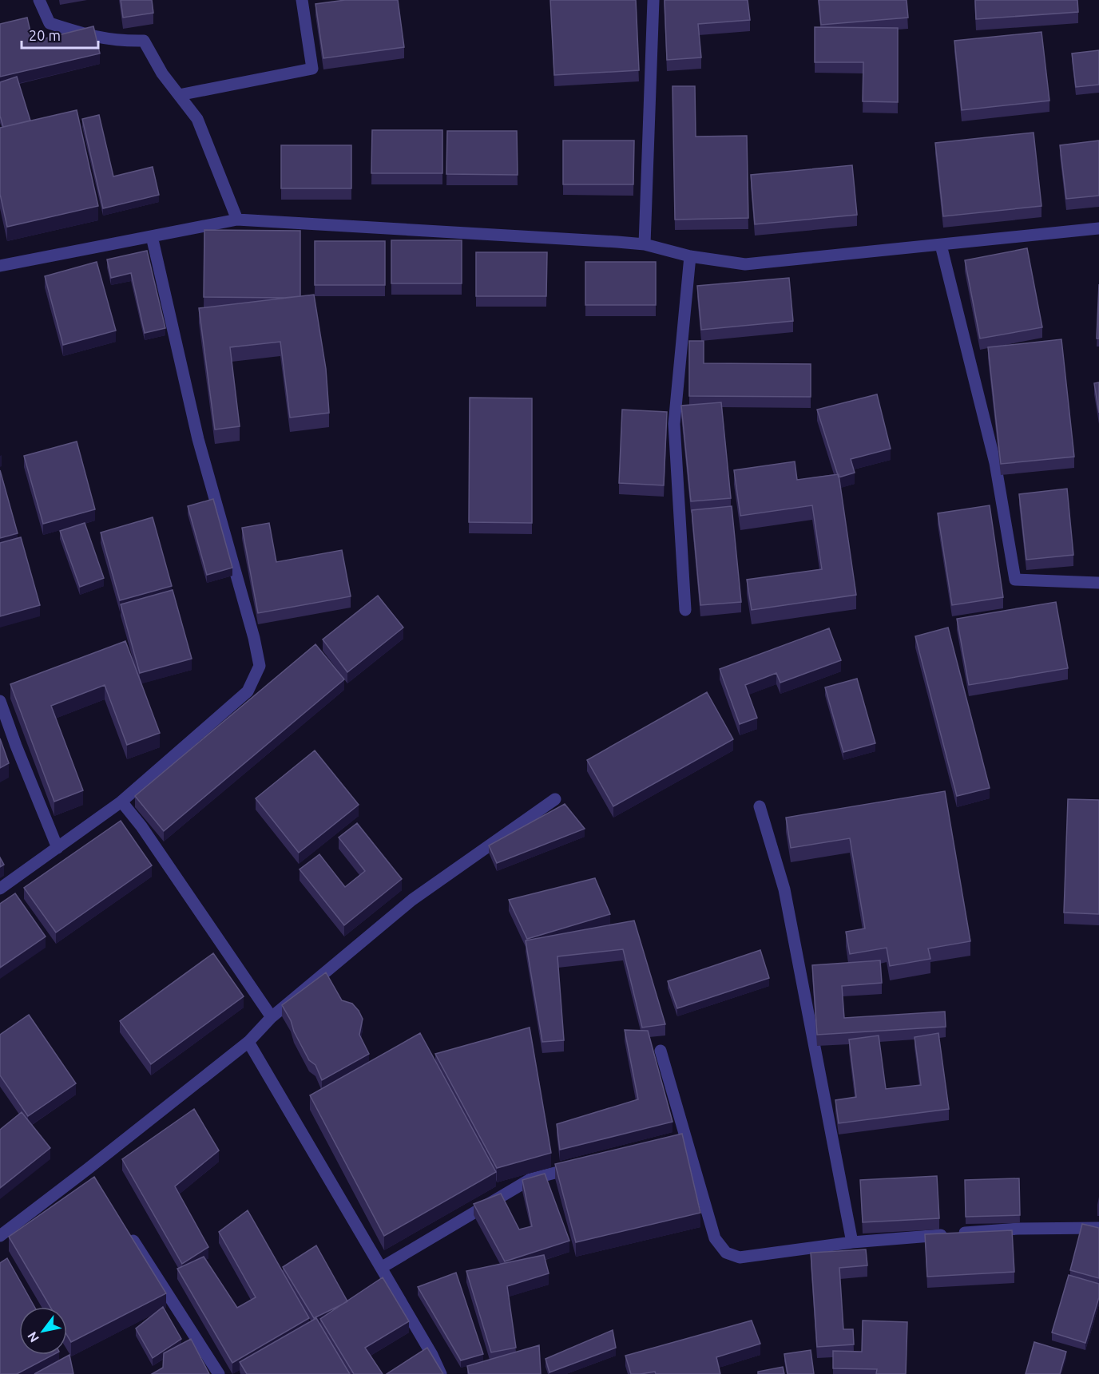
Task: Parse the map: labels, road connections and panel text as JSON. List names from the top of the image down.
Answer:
{
  "scale_bar": "20 m",
  "north": "bottom left"
}
